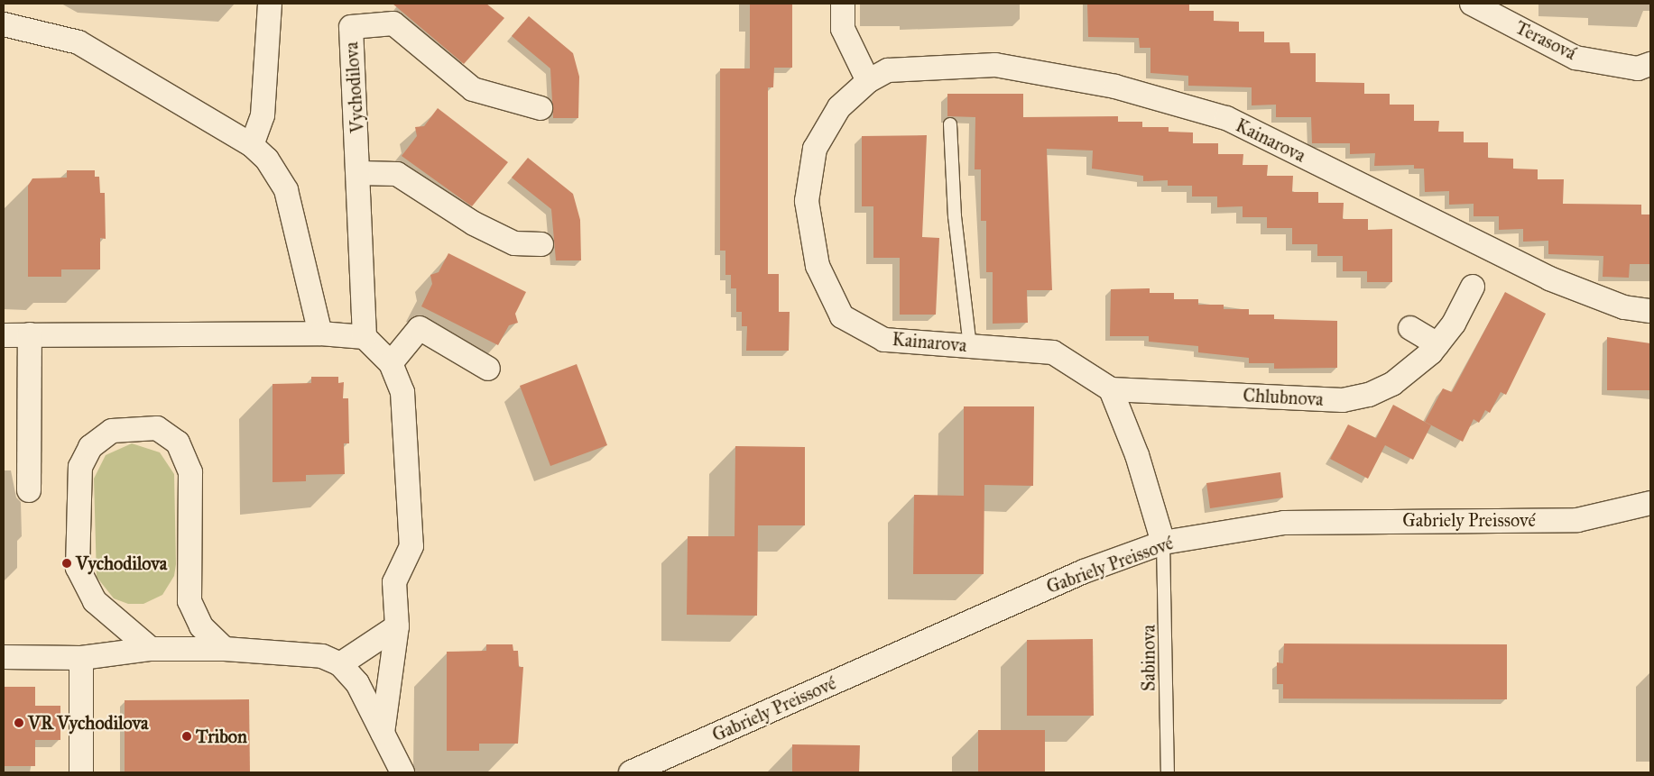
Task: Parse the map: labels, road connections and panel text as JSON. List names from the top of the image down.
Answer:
{
  "streets": {
    "street": [
      "Terasová",
      "Vychodilova",
      "Kainarova",
      "Chlubnova",
      "Gabriely Preissové"
    ],
    "lane": ["Sabinova"]
  },
  "crossings": [
    ["Kainarova", "Chlubnova"],
    ["Gabriely Preissové", "Sabinova"]
  ],
  "places": ["Vychodilova", "VR Vychodilova", "Tribon"]
}
